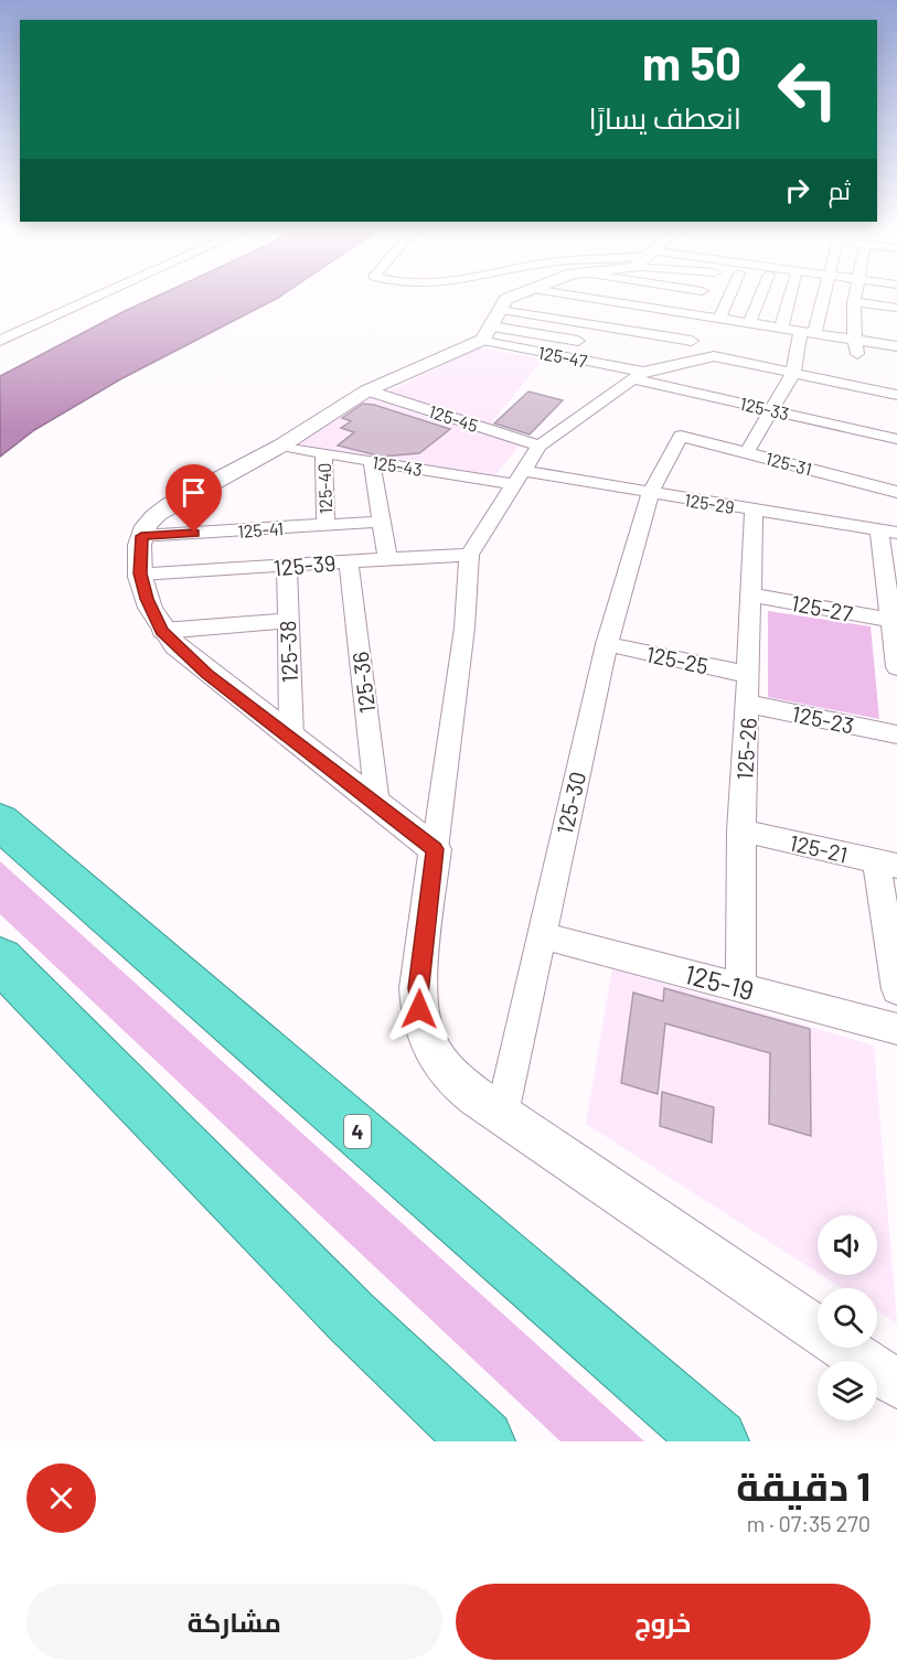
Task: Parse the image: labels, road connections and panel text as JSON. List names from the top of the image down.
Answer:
{
  "streets": {
    "highway": ["4"],
    "street": [
      "125-47",
      "125-33",
      "125-45",
      "125-31",
      "125-43",
      "125-40",
      "125-29",
      "125-41",
      "125-39",
      "125-27",
      "125-38",
      "125-25",
      "125-36",
      "125-23",
      "125-26",
      "125-30",
      "125-21",
      "125-19"
    ]
  },
  "crossings": [
    ["125-47", "125-33"],
    ["125-31", "125-30"],
    ["125-43", "125-40"],
    ["125-43", "125-29"],
    ["125-40", "125-41"],
    ["125-29", "125-26"],
    ["125-29", "125-30"],
    ["125-39", "125-38"],
    ["125-39", "125-36"],
    ["125-27", "125-26"],
    ["125-25", "125-26"],
    ["125-25", "125-30"],
    ["125-23", "125-26"],
    ["125-26", "125-21"],
    ["125-26", "125-19"],
    ["125-30", "125-19"]
  ],
  "page": {
    "turn": ["50 m", "انعطف يسارًا"],
    "then": "ثم",
    "heading": ["1 دقيقة", "270 m · 07:35"],
    "buttons": ["خروج", "مشاركة"]
  }
}
